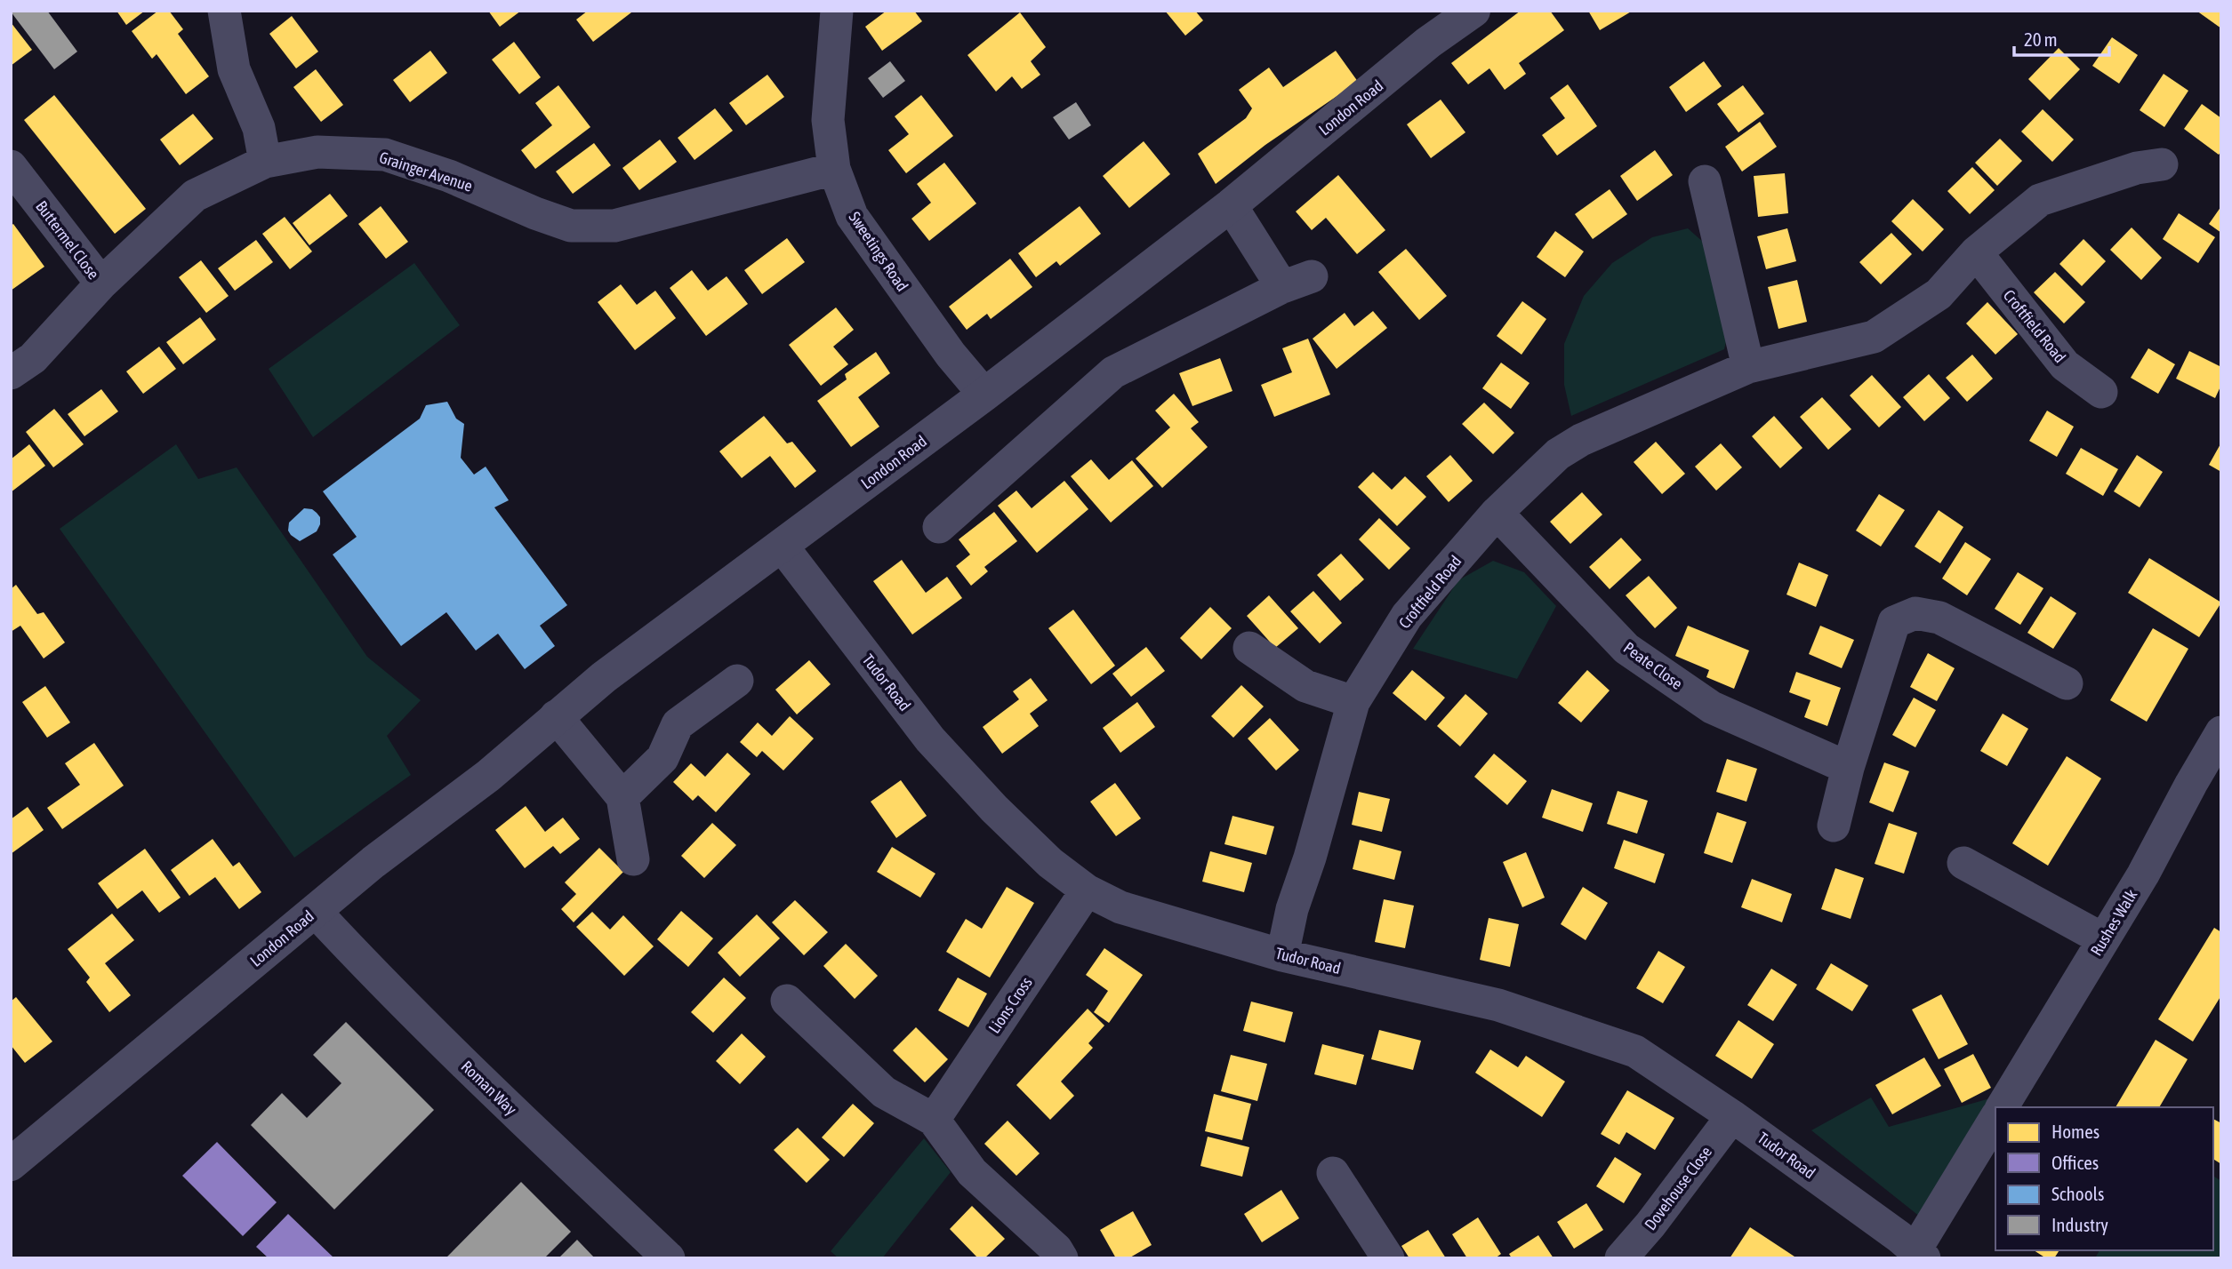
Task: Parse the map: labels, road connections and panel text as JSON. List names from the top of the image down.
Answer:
{
  "streets": {
    "street": [
      "London Road",
      "Grainger Avenue",
      "Buttermel Close",
      "Sweetings Road",
      "Croftfield Road",
      "Peate Close",
      "Tudor Road",
      "Rushes Walk",
      "Lions Cross",
      "Roman Way",
      "Dovehouse Close"
    ]
  },
  "crossings": [
    ["London Road", "Sweetings Road"],
    ["London Road", "Tudor Road"],
    ["London Road", "Roman Way"],
    ["Grainger Avenue", "Buttermel Close"],
    ["Grainger Avenue", "Sweetings Road"],
    ["Croftfield Road", "Peate Close"],
    ["Croftfield Road", "Tudor Road"],
    ["Tudor Road", "Lions Cross"],
    ["Tudor Road", "Dovehouse Close"]
  ],
  "legend": [
    "Homes",
    "Offices",
    "Schools",
    "Industry"
  ],
  "scale_bar": "20 m"
}
